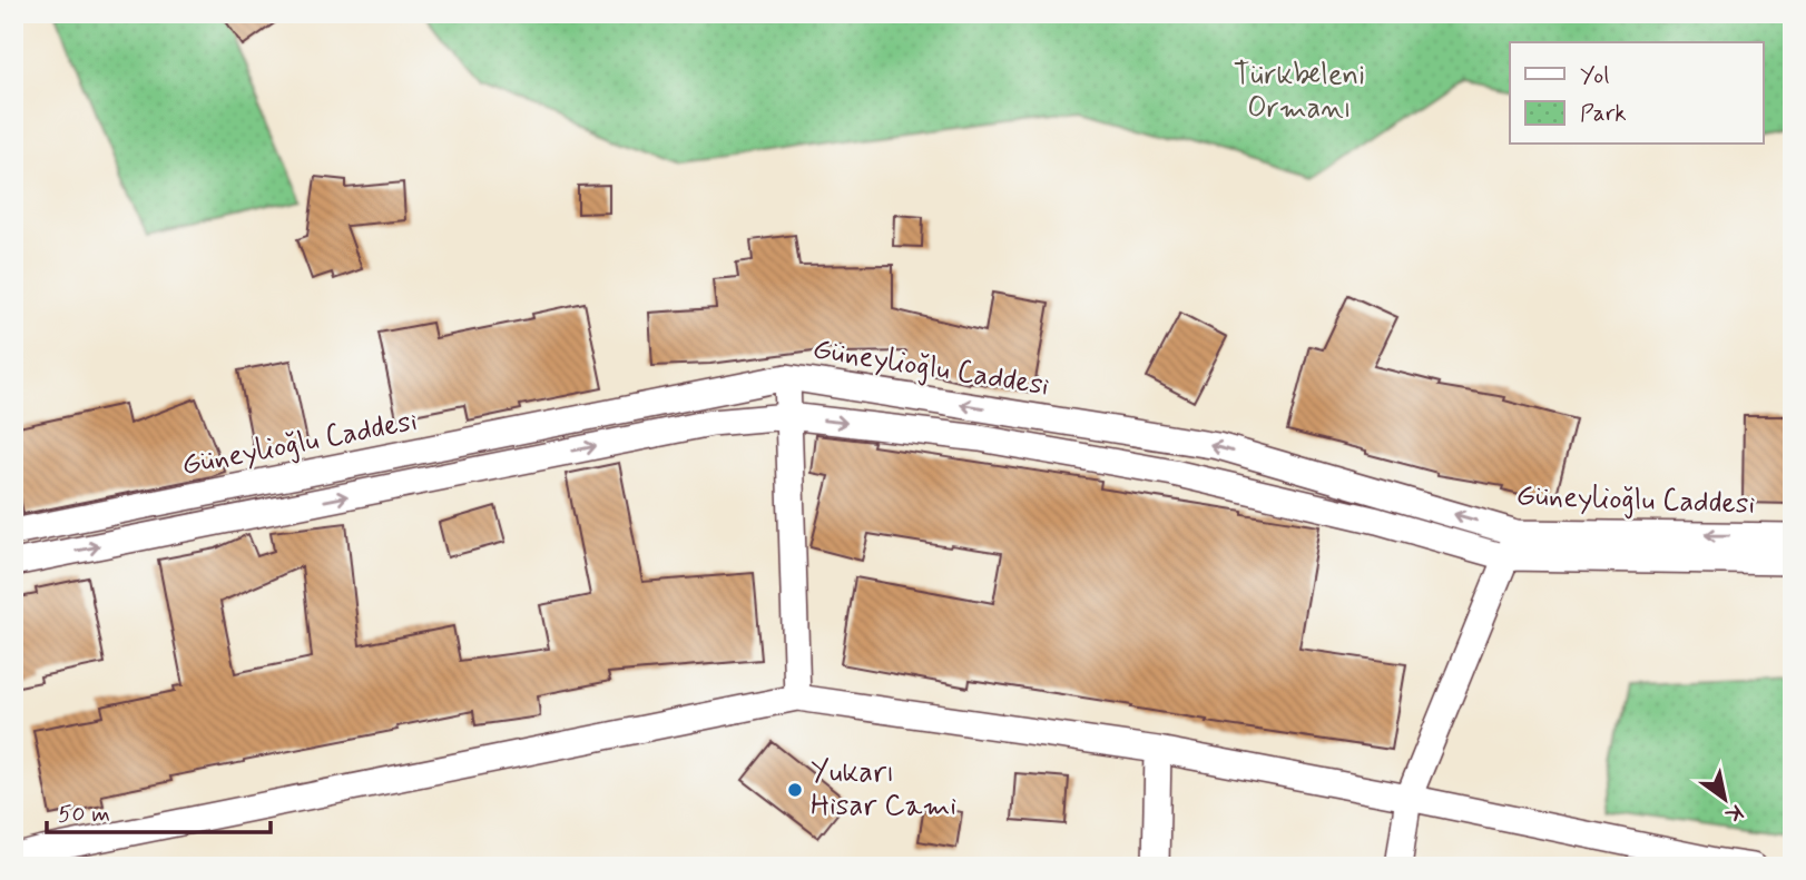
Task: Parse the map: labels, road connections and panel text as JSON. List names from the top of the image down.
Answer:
{
  "streets": {
    "street": ["Güneylioğlu Caddesi"]
  },
  "parks": ["Türkbeleni Ormanı"],
  "places": ["Yukarı Hisar Cami"],
  "legend": ["Yol", "Park"],
  "scale_bar": "50 m",
  "north": "bottom right"
}
